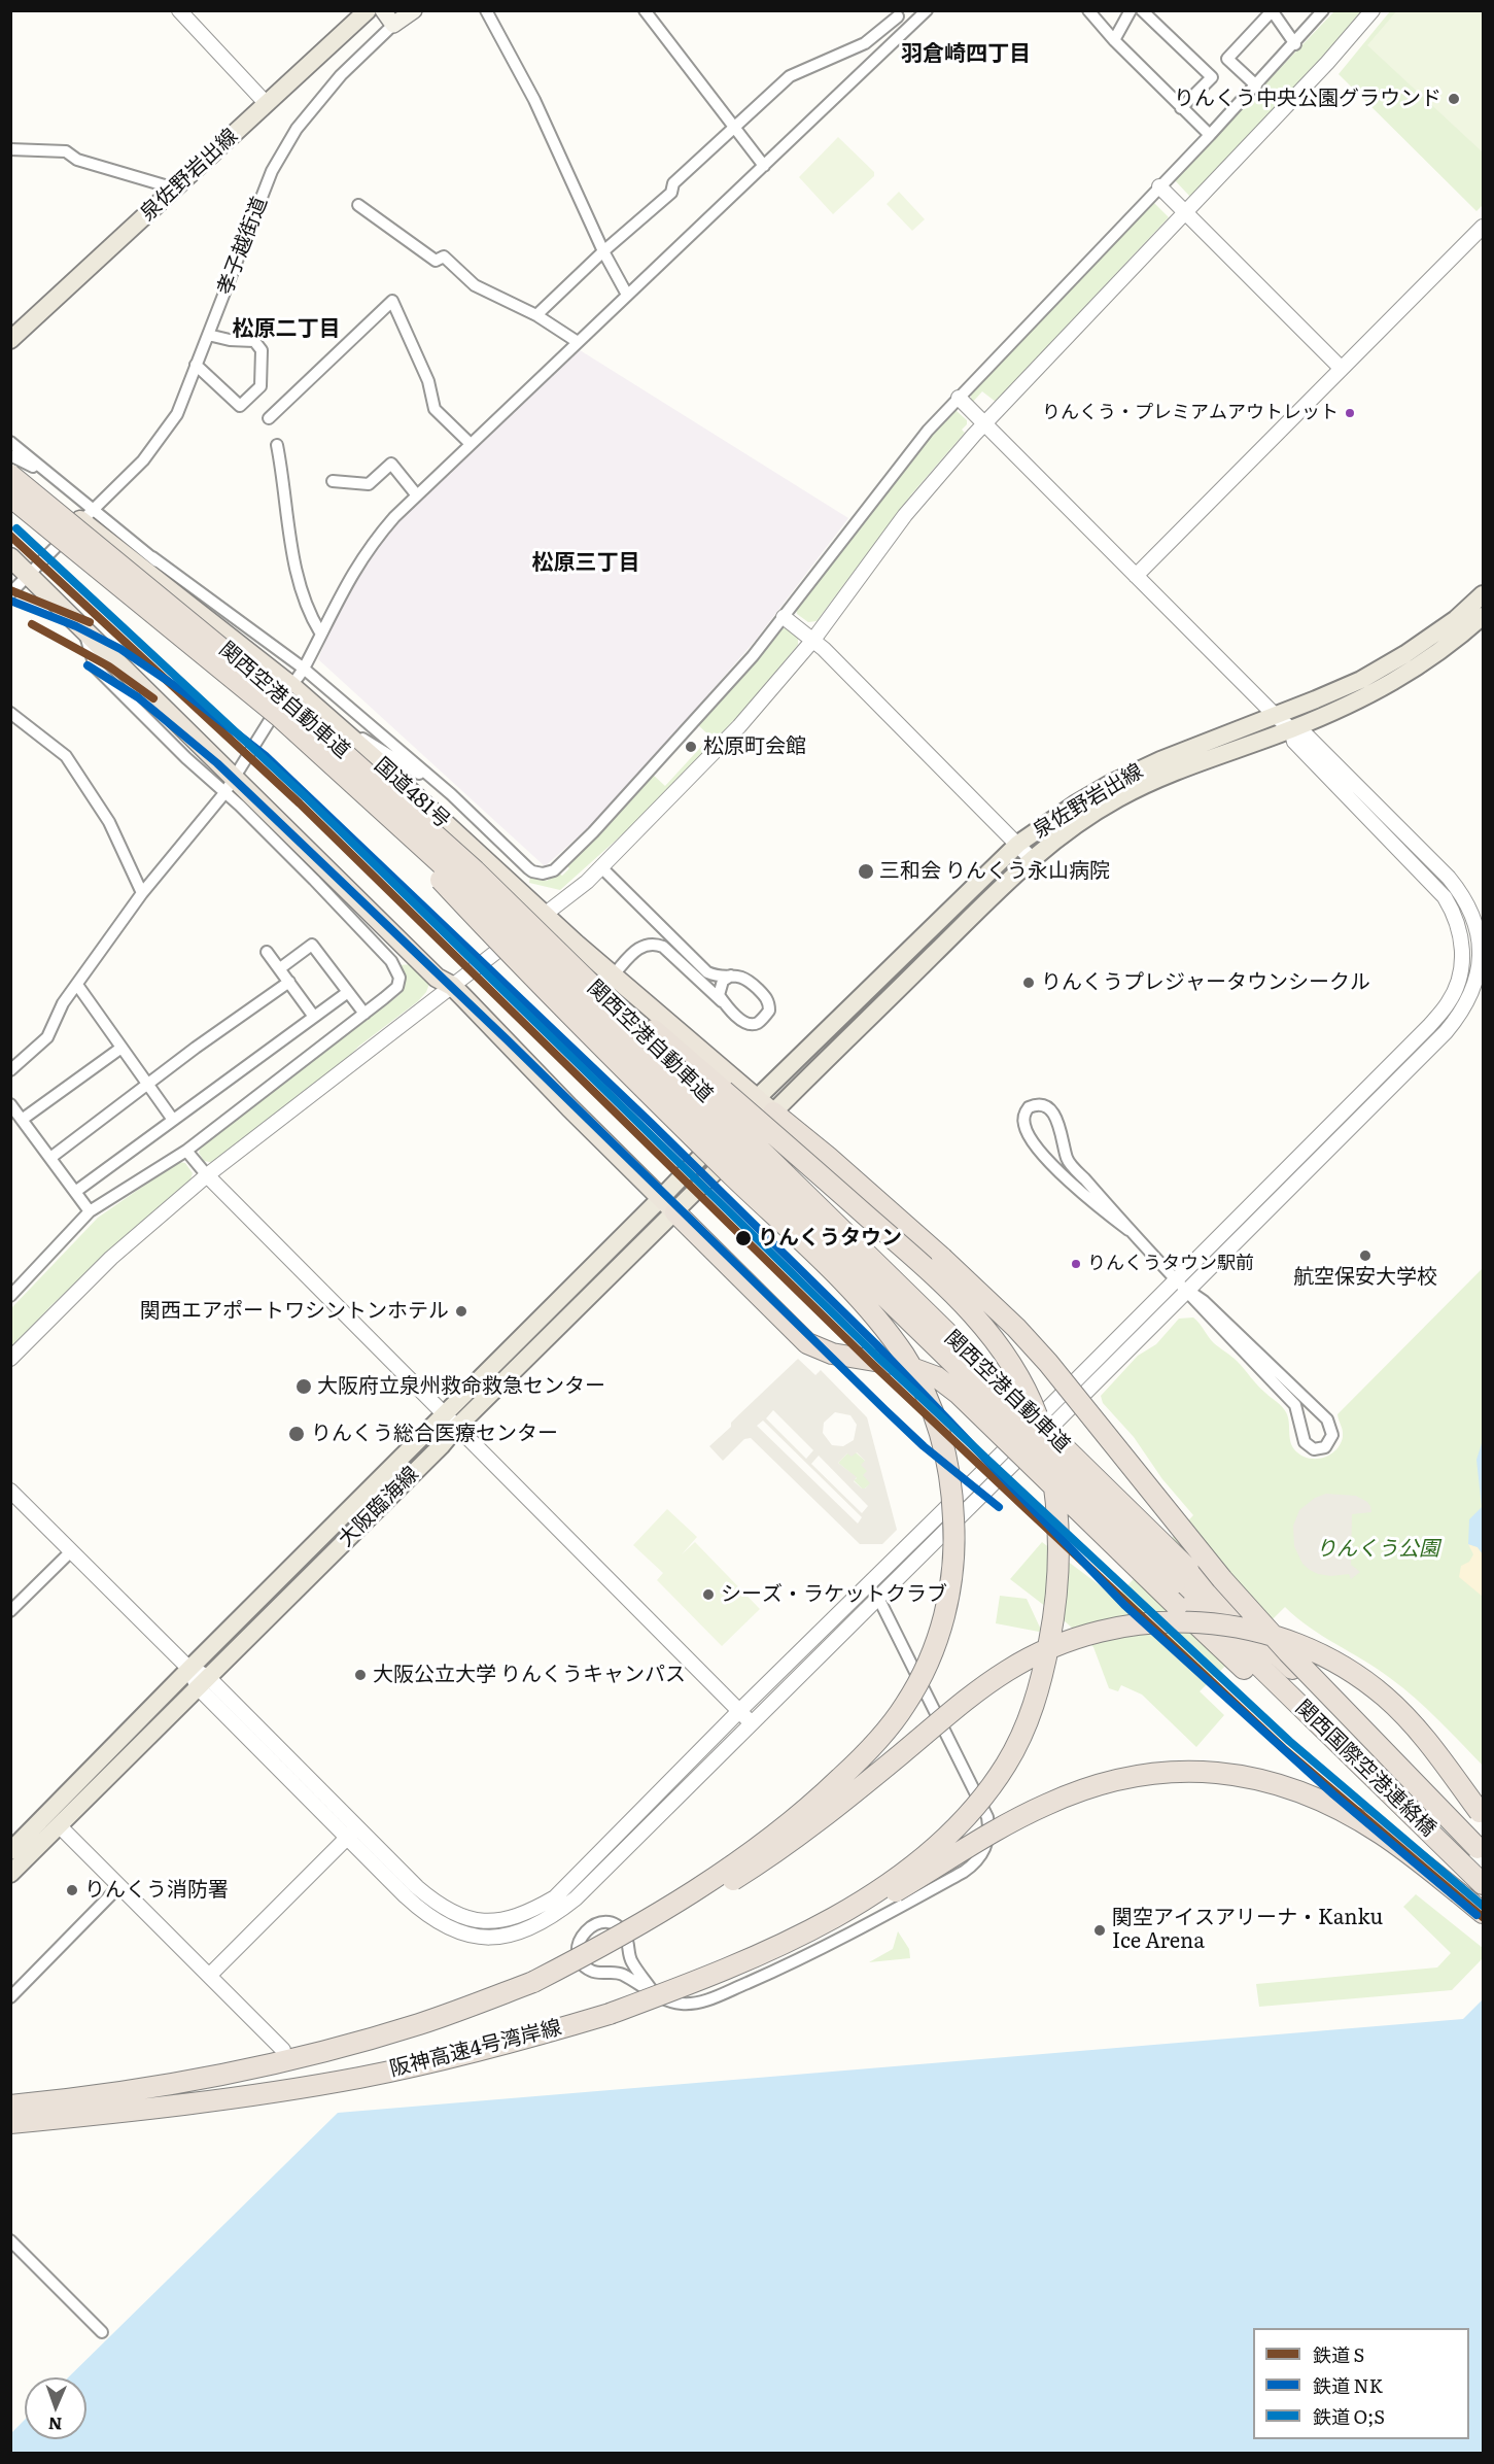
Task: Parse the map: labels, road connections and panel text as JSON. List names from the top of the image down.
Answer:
{
  "streets": {
    "highway": [
      "関西空港自動車道",
      "国道481号",
      "関西国際空港連絡橋",
      "阪神高速4号湾岸線"
    ],
    "main road": ["泉佐野岩出線", "大阪臨海線"],
    "street": ["孝子越街道"]
  },
  "crossings": [
    ["泉佐野岩出線", "国道481号"],
    ["泉佐野岩出線", "大阪臨海線"],
    ["孝子越街道", "国道481号"],
    ["関西空港自動車道", "関西国際空港連絡橋"],
    ["国道481号", "大阪臨海線"]
  ],
  "districts": ["羽倉崎四丁目", "松原二丁目", "松原三丁目"],
  "parks": ["りんくう公園"],
  "places": [
    "りんくう中央公園グラウンド",
    "りんくう・プレミアムアウトレット",
    "松原町会館",
    "三和会 りんくう永山病院",
    "りんくうプレジャータウンシークル",
    "りんくうタウン",
    "航空保安大学校",
    "りんくうタウン駅前",
    "関西エアポートワシントンホテル",
    "大阪府立泉州救命救急センター",
    "りんくう総合医療センター",
    "シーズ・ラケットクラブ",
    "大阪公立大学 りんくうキャンパス",
    "りんくう消防署",
    "関空アイスアリーナ・Kanku Ice Arena"
  ],
  "lines": ["rail line O;S", "rail line S", "rail line NK"],
  "legend": ["鉄道 S", "鉄道 NK", "鉄道 O;S"],
  "north": "bottom"
}
